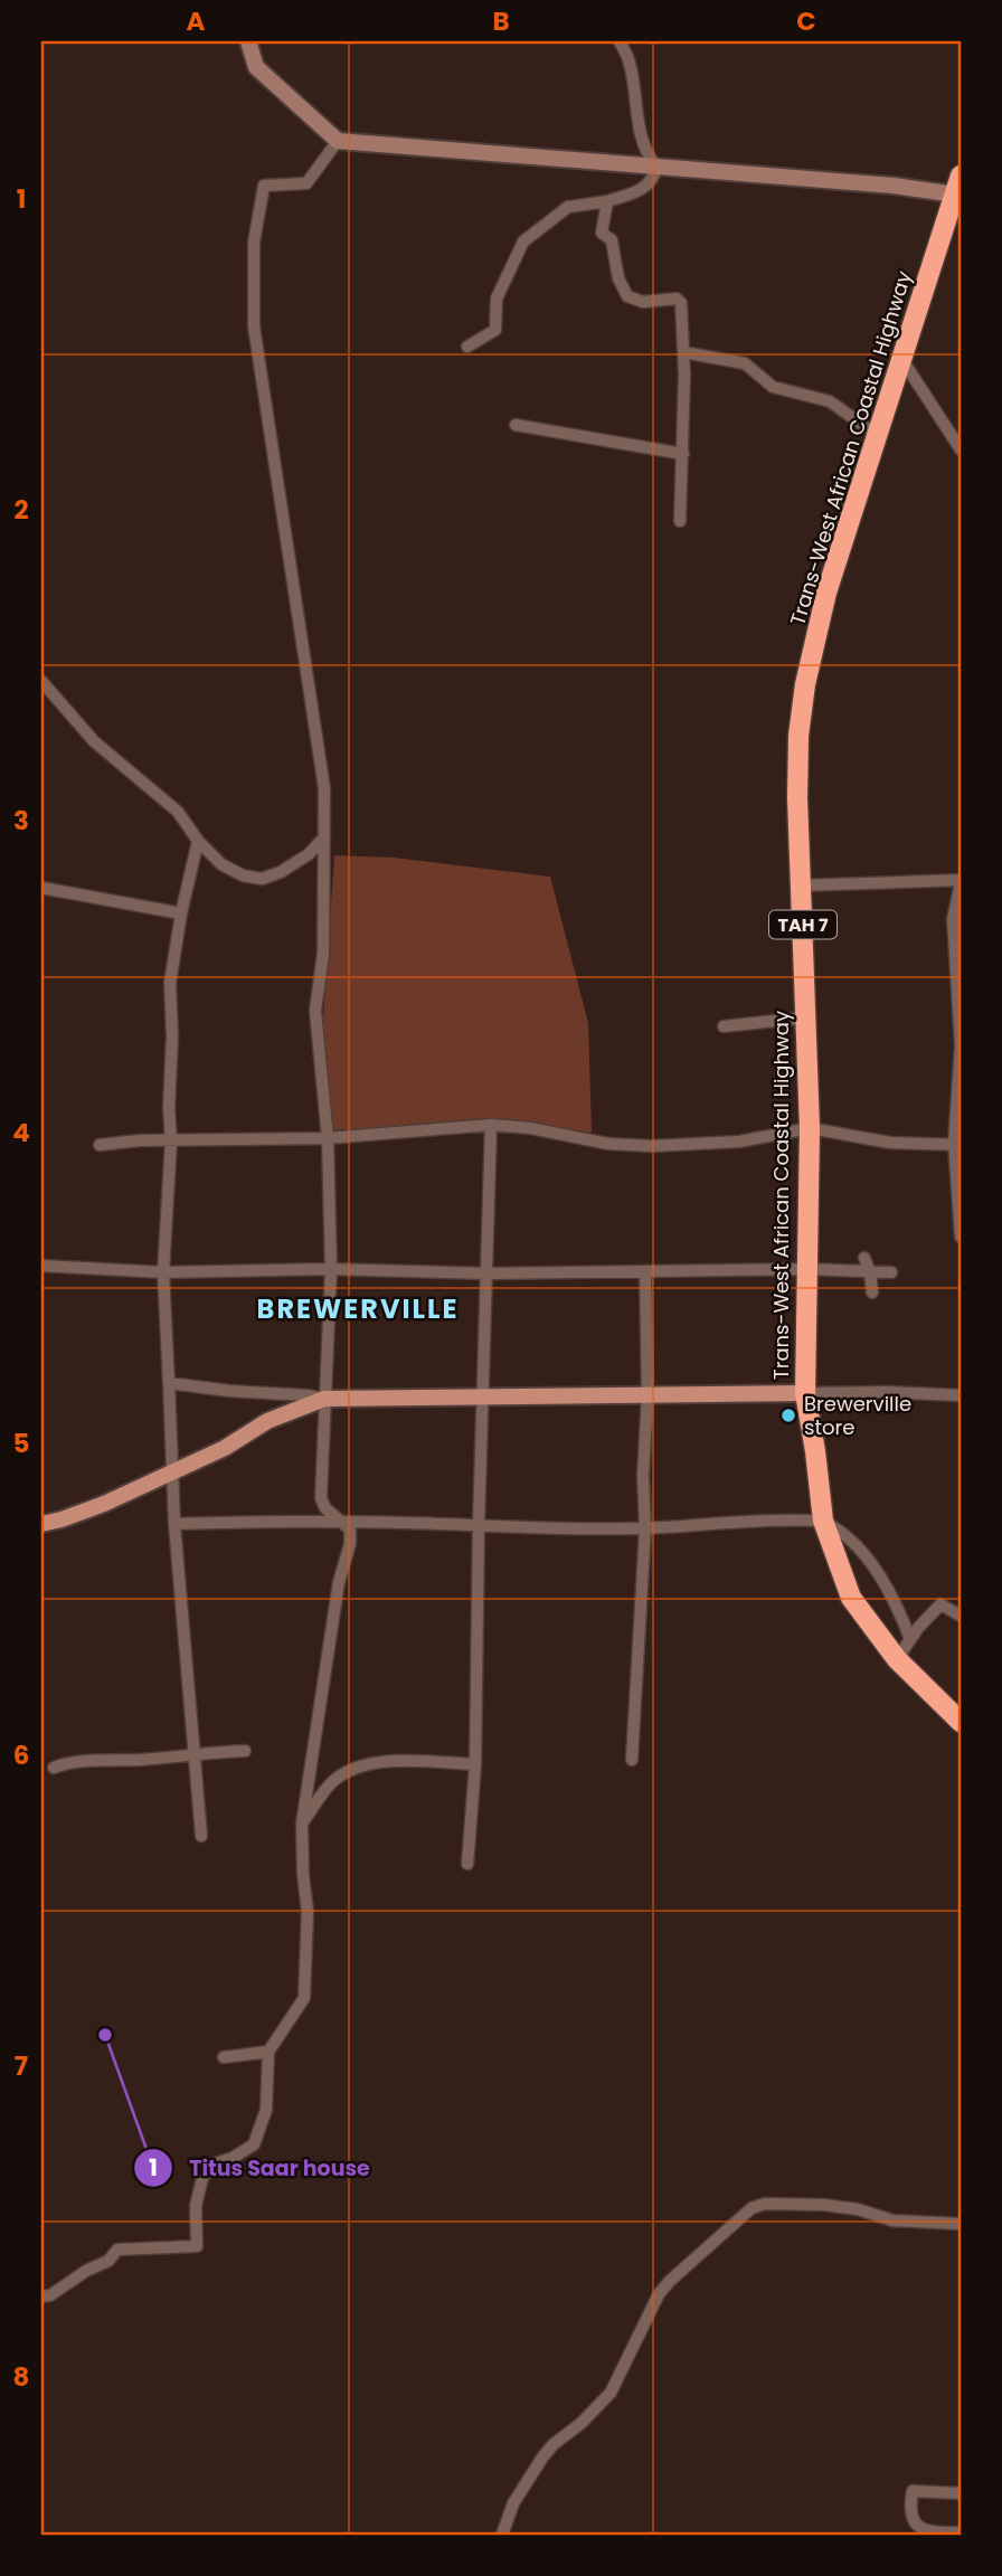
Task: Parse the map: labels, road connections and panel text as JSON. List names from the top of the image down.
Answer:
{
  "streets": {
    "highway": ["Trans-West African Coastal Highway", "TAH 7"]
  },
  "districts": ["BREWERVILLE"],
  "places": ["Brewerville store", "Titus Saar house"],
  "grid": {
    "columns": ["A", "B", "C"],
    "rows": [
      "1",
      "2",
      "3",
      "4",
      "5",
      "6",
      "7",
      "8"
    ]
  }
}
